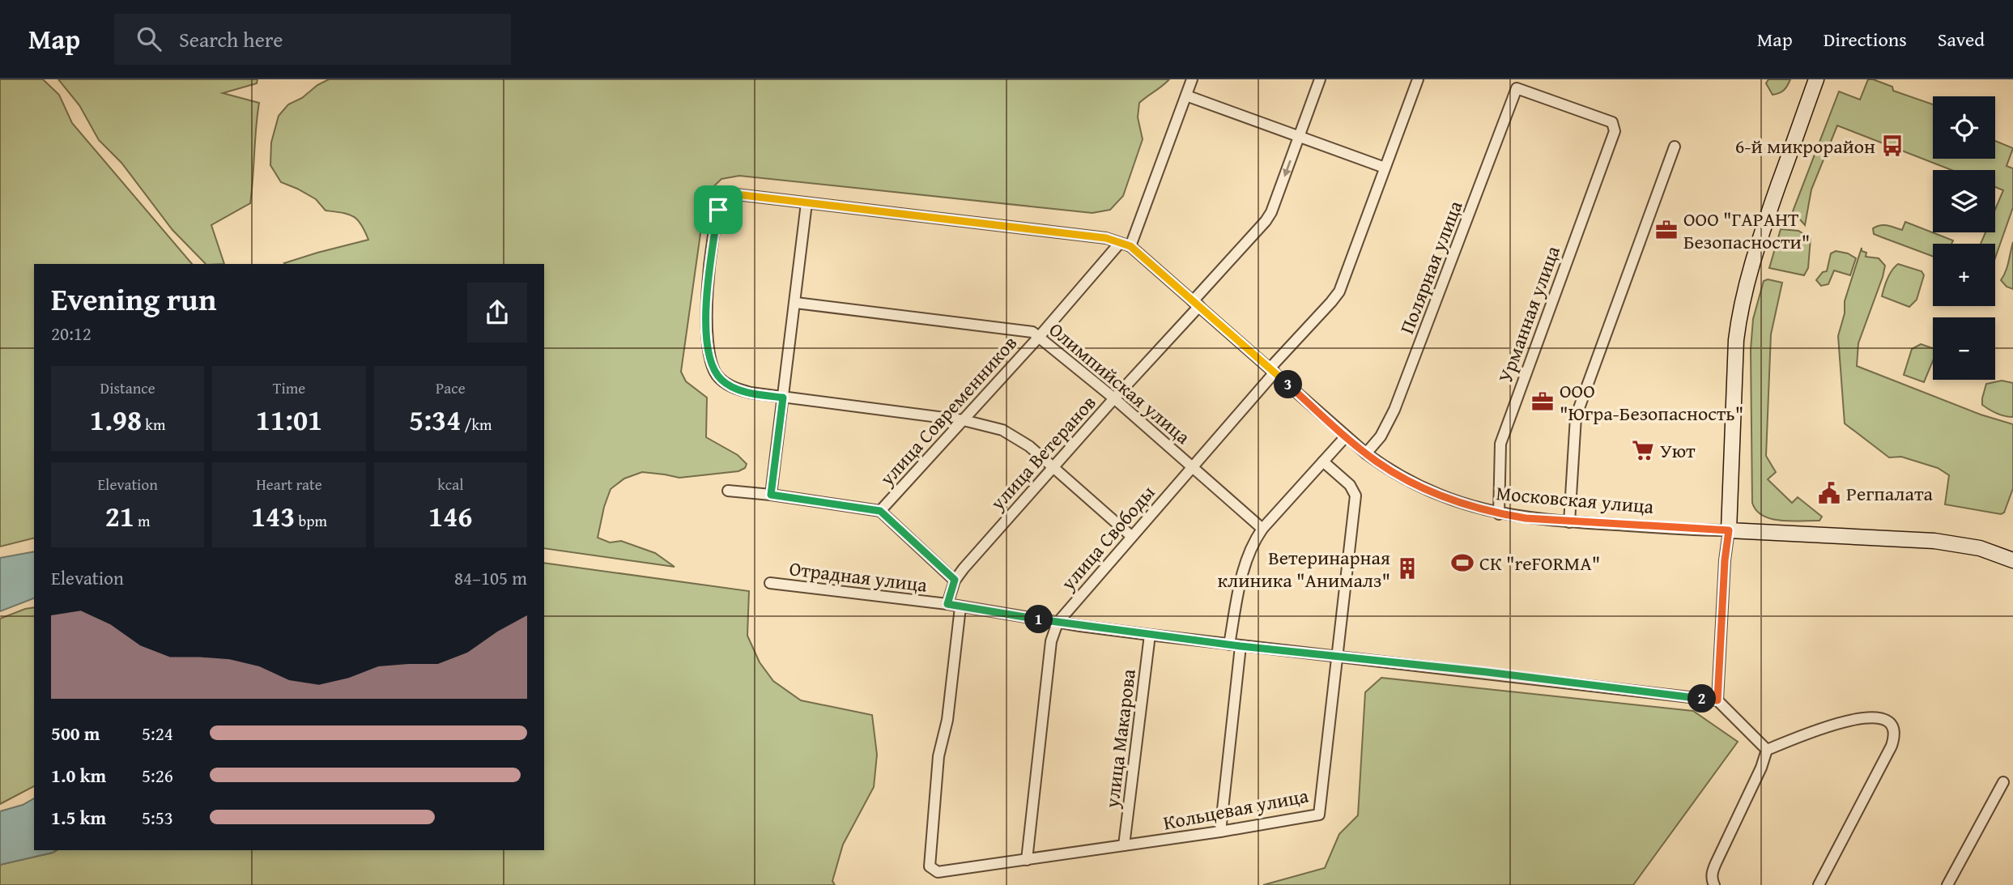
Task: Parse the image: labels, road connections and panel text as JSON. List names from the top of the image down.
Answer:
{
  "streets": {
    "main road": ["Московская улица"],
    "street": [
      "Полярная улица",
      "Урманная улица",
      "Олимпийская улица",
      "улица Современников",
      "улица Ветеранов",
      "улица Свободы",
      "Отрадная улица",
      "улица Макарова",
      "Кольцевая улица"
    ]
  },
  "crossings": [
    ["Полярная улица", "Урманная улица"],
    ["Полярная улица", "Московская улица"],
    ["Урманная улица", "Московская улица"],
    ["Олимпийская улица", "улица Современников"],
    ["Олимпийская улица", "улица Ветеранов"],
    ["Олимпийская улица", "улица Свободы"],
    ["улица Современников", "Московская улица"],
    ["улица Ветеранов", "Московская улица"],
    ["улица Ветеранов", "Отрадная улица"],
    ["Московская улица", "улица Свободы"],
    ["улица Свободы", "Отрадная улица"],
    ["улица Свободы", "Кольцевая улица"],
    ["Отрадная улица", "улица Макарова"],
    ["Отрадная улица", "Кольцевая улица"],
    ["улица Макарова", "Кольцевая улица"]
  ],
  "places": {
    "bus stop": ["6-й микрорайон"],
    "office": ["ООО \"ГАРАНТ Безопасности\"", "ООО \"Югра-Безопасность\""],
    "supermarket": ["Уют"],
    "public building": ["Регпалата"],
    "sports": ["СК \"reFORMA\""],
    "building": ["Ветеринарная клиника \"Анималз\""]
  },
  "page": {
    "header": "Map",
    "search": "Search here",
    "nav": ["Map", "Directions", "Saved"],
    "map_buttons": ["+", "−"],
    "heading": ["Evening run", "20:12"],
    "stats": [
      ["Distance", "1.98 km"],
      ["Time", "11:01"],
      ["Pace", "5:34 /km"],
      ["Elevation", "21 m"],
      ["Heart rate", "143 bpm"],
      ["kcal", "146"]
    ],
    "pins": ["3", "1", "2"],
    "chart": ["Elevation", "84–105 m"],
    "list": [
      {
        "name": "500 m",
        "note": "5:24"
      },
      {
        "name": "1.0 km",
        "note": "5:26"
      },
      {
        "name": "1.5 km",
        "note": "5:53"
      }
    ]
  }
}
